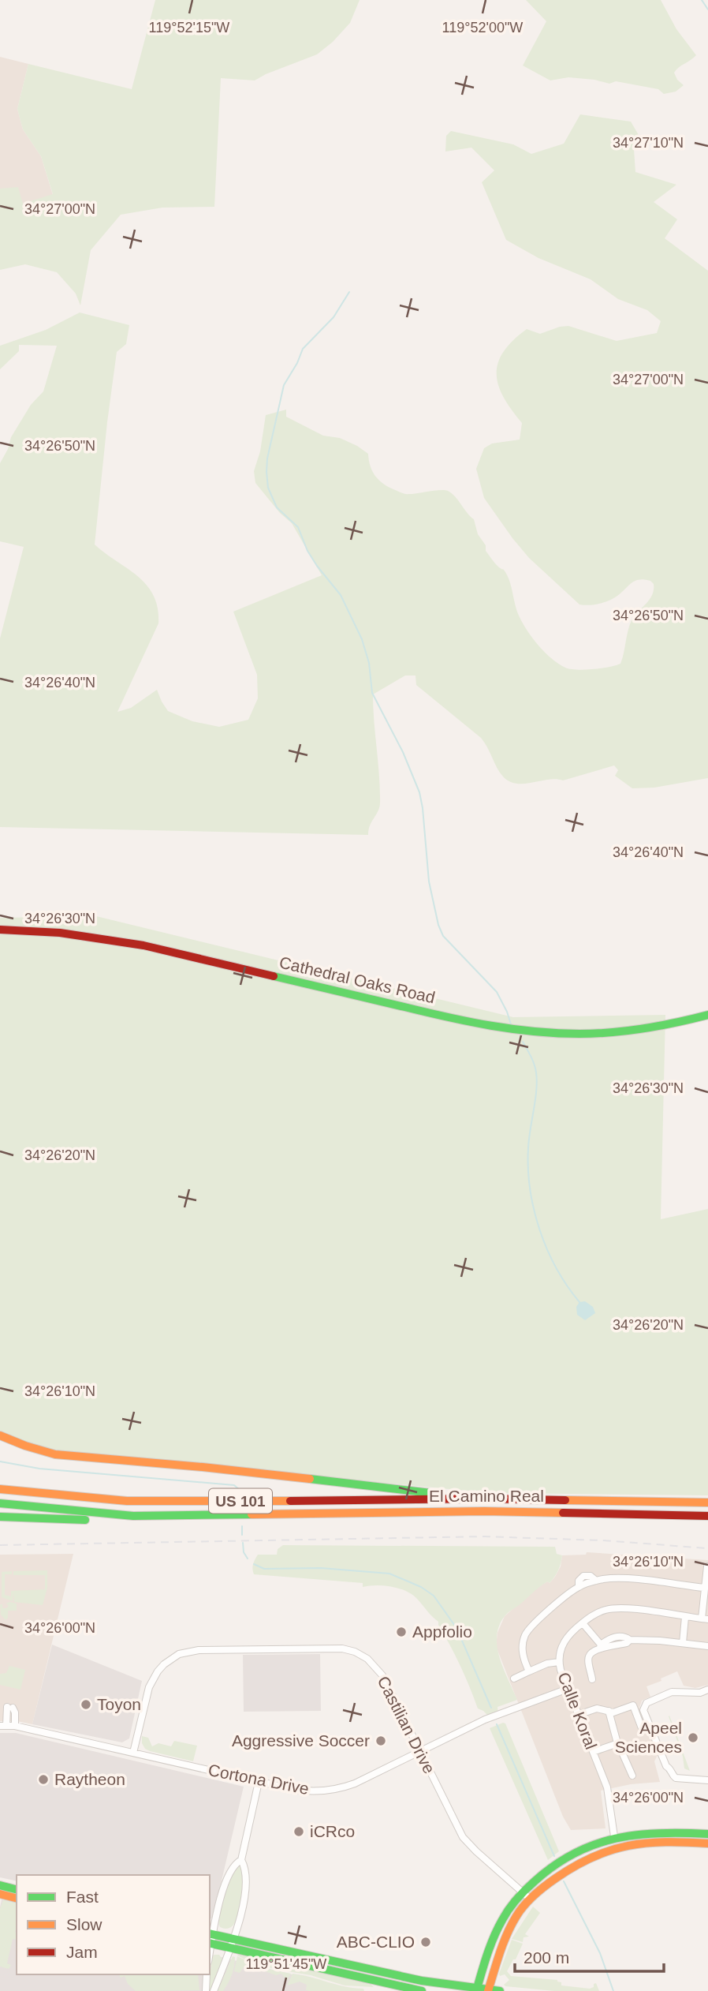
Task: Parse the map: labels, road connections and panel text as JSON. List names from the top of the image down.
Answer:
{
  "streets": {
    "main road": ["Cathedral Oaks Road", "El Camino Real", "US 101"],
    "street": ["Calle Koral", "Castilian Drive", "Cortona Drive"]
  },
  "crossings": [
    ["Calle Koral", "Cortona Drive"],
    ["Castilian Drive", "Cortona Drive"]
  ],
  "places": [
    "Appfolio",
    "Toyon",
    "Apeel Sciences",
    "Aggressive Soccer",
    "Raytheon",
    "iCRco",
    "ABC-CLIO"
  ],
  "legend": ["Fast", "Slow", "Jam"],
  "scale_bar": "200 m",
  "coordinates": [
    "119°52'15\"W",
    "119°52'00\"W",
    "34°27'10\"N",
    "34°27'00\"N",
    "34°26'50\"N",
    "34°26'40\"N",
    "34°26'30\"N",
    "34°26'20\"N",
    "34°26'10\"N",
    "34°26'00\"N",
    "119°51'45\"W"
  ]
}
